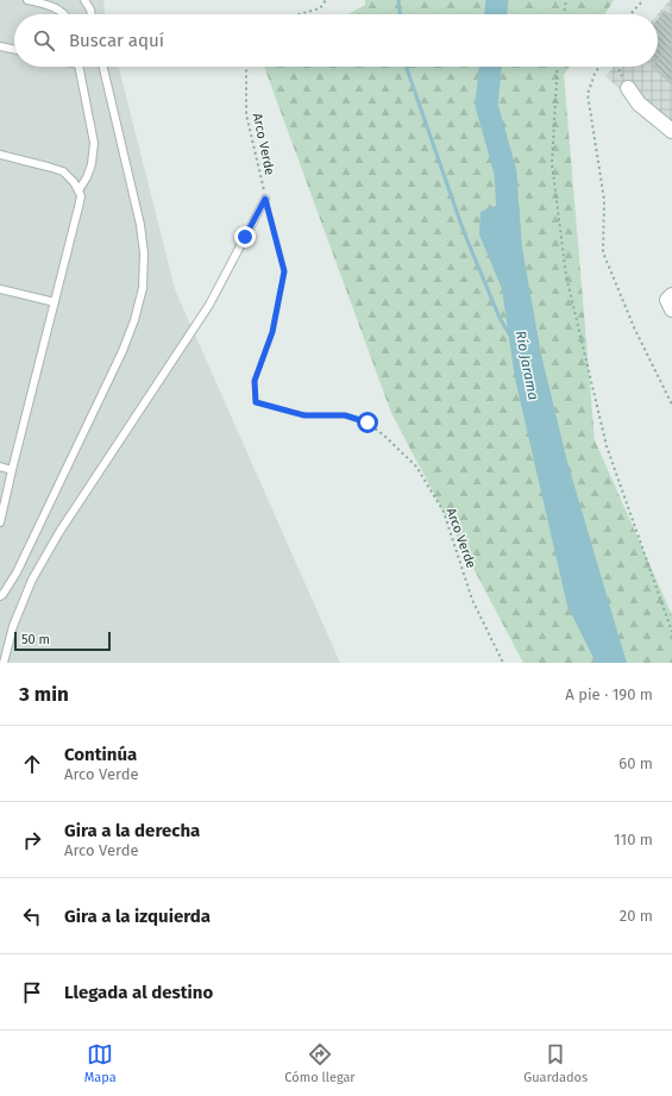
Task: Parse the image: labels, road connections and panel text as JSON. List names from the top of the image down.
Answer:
{
  "streets": {
    "path": ["Arco Verde"]
  },
  "water": ["Río Jarama"],
  "scale_bar": "50 m",
  "page": {
    "search": "Buscar aquí",
    "scale": "50 m",
    "heading": ["3 min", "A pie · 190 m"],
    "list": [
      ["Continúa", "Arco Verde", "60 m"],
      ["Gira a la derecha", "Arco Verde", "110 m"],
      ["Gira a la izquierda", "20 m"],
      "Llegada al destino"
    ],
    "nav": ["Mapa", "Cómo llegar", "Guardados"]
  }
}
